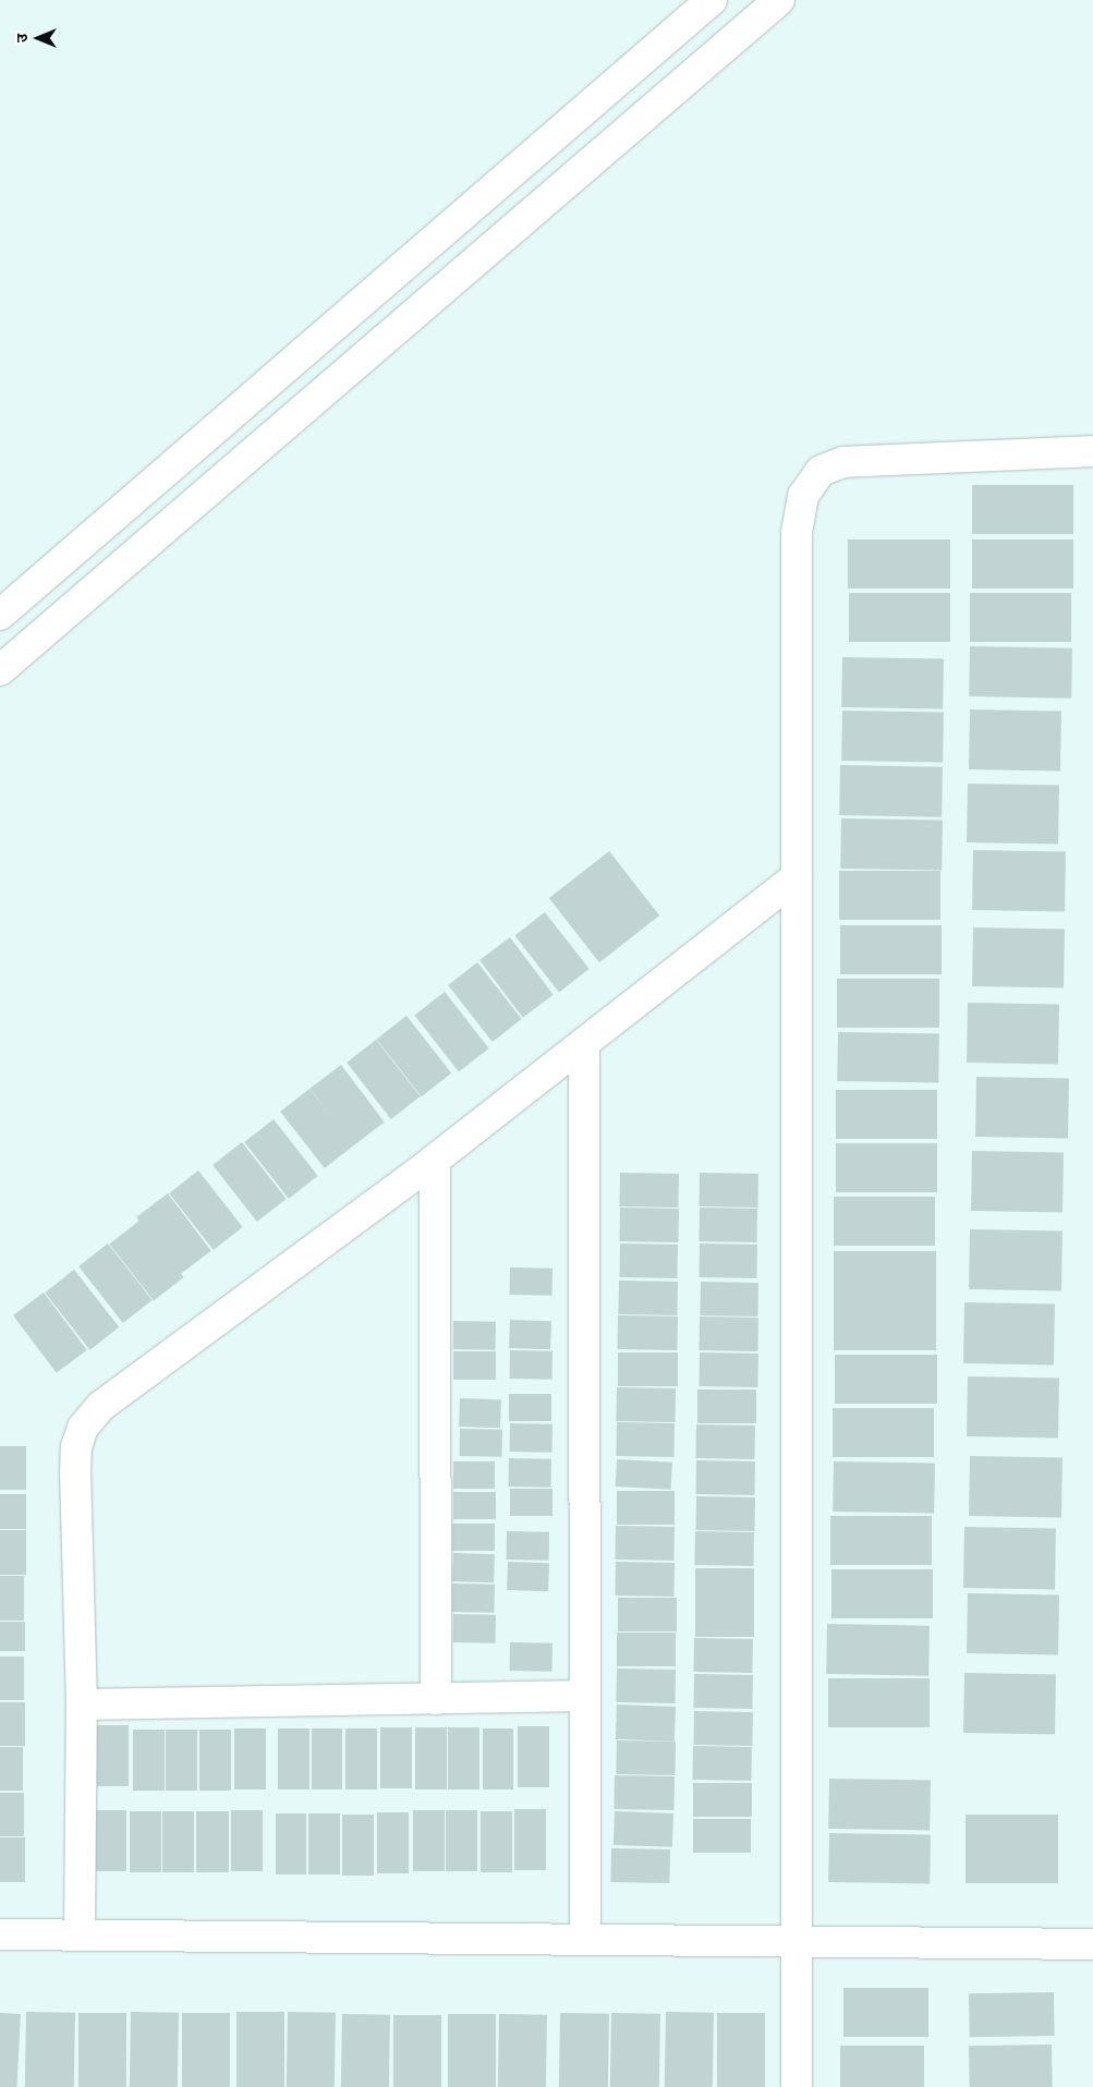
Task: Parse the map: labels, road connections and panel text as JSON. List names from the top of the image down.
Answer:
{
  "north": "left"
}
